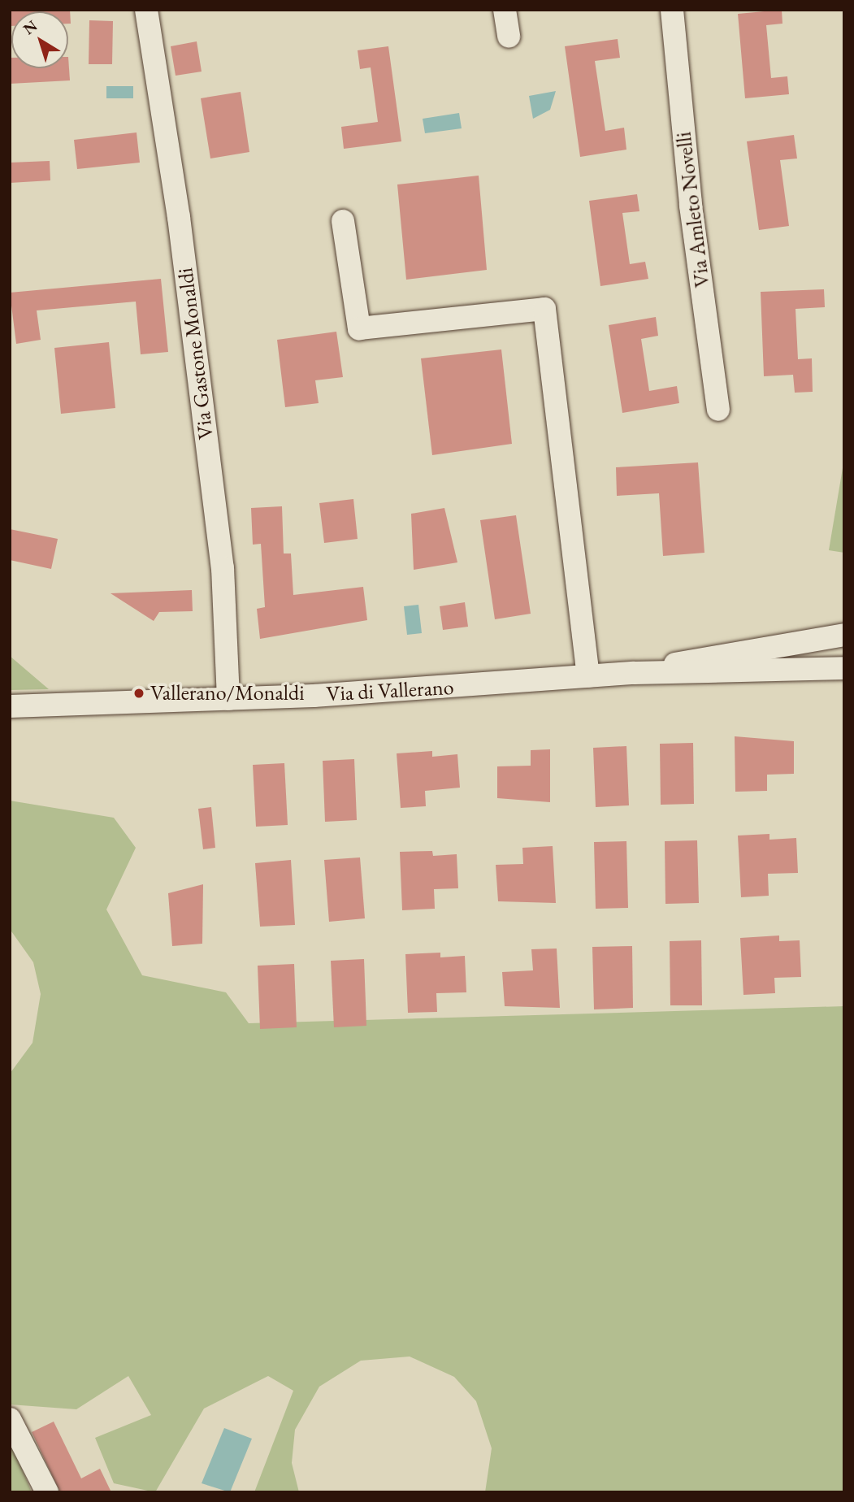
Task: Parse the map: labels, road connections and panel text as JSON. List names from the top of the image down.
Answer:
{
  "streets": {
    "street": ["Via Amleto Novelli", "Via Gastone Monaldi", "Via di Vallerano"]
  },
  "crossings": [
    ["Via Gastone Monaldi", "Via di Vallerano"]
  ],
  "places": ["Vallerano/Monaldi"],
  "north": "top left"
}
